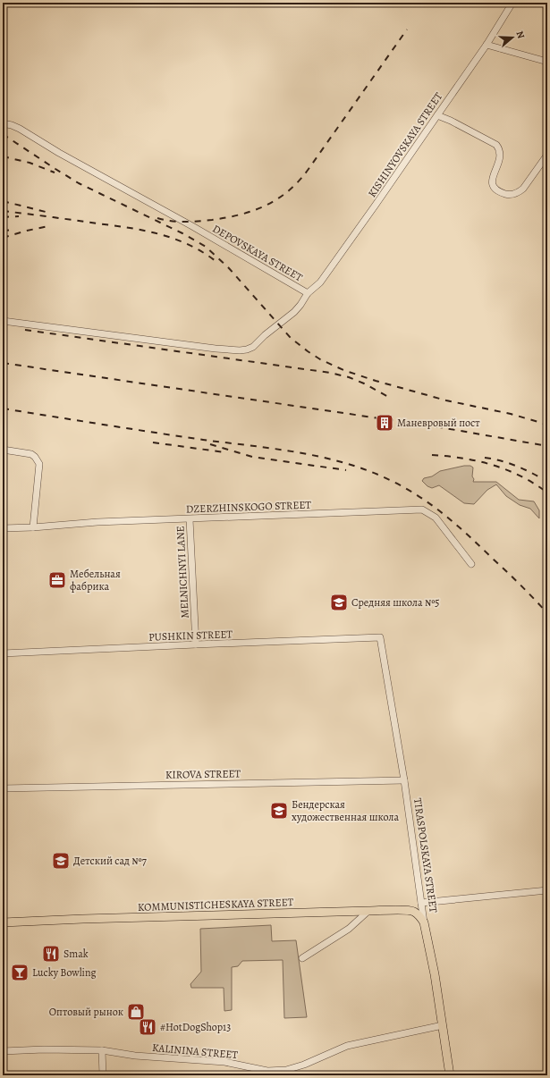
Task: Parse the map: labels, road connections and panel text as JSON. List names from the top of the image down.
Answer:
{
  "streets": {
    "main road": ["TIRASPOLSKAYA STREET", "KOMMUNISTICHESKAYA STREET"],
    "street": [
      "KISHINYOVSKAYA STREET",
      "DEPOVSKAYA STREET",
      "DZERZHINSKOGO STREET",
      "MELNICHNYI LANE",
      "PUSHKIN STREET",
      "KIROVA STREET",
      "KALININA STREET"
    ]
  },
  "crossings": [
    ["KISHINYOVSKAYA STREET", "DEPOVSKAYA STREET"],
    ["DZERZHINSKOGO STREET", "MELNICHNYI LANE"],
    ["MELNICHNYI LANE", "PUSHKIN STREET"],
    ["PUSHKIN STREET", "TIRASPOLSKAYA STREET"],
    ["KIROVA STREET", "TIRASPOLSKAYA STREET"],
    ["TIRASPOLSKAYA STREET", "KOMMUNISTICHESKAYA STREET"],
    ["TIRASPOLSKAYA STREET", "KALININA STREET"]
  ],
  "places": {
    "building": ["Маневровый пост"],
    "office": ["Мебельная фабрика"],
    "school or university": ["Средняя школа №5", "Бендерская художественная школа", "Детский сад №7"],
    "restaurant": ["Smak", "#HotDogShop13"],
    "bar": ["Lucky Bowling"],
    "shop": ["Оптовый рынок"]
  },
  "north": "right"
}
